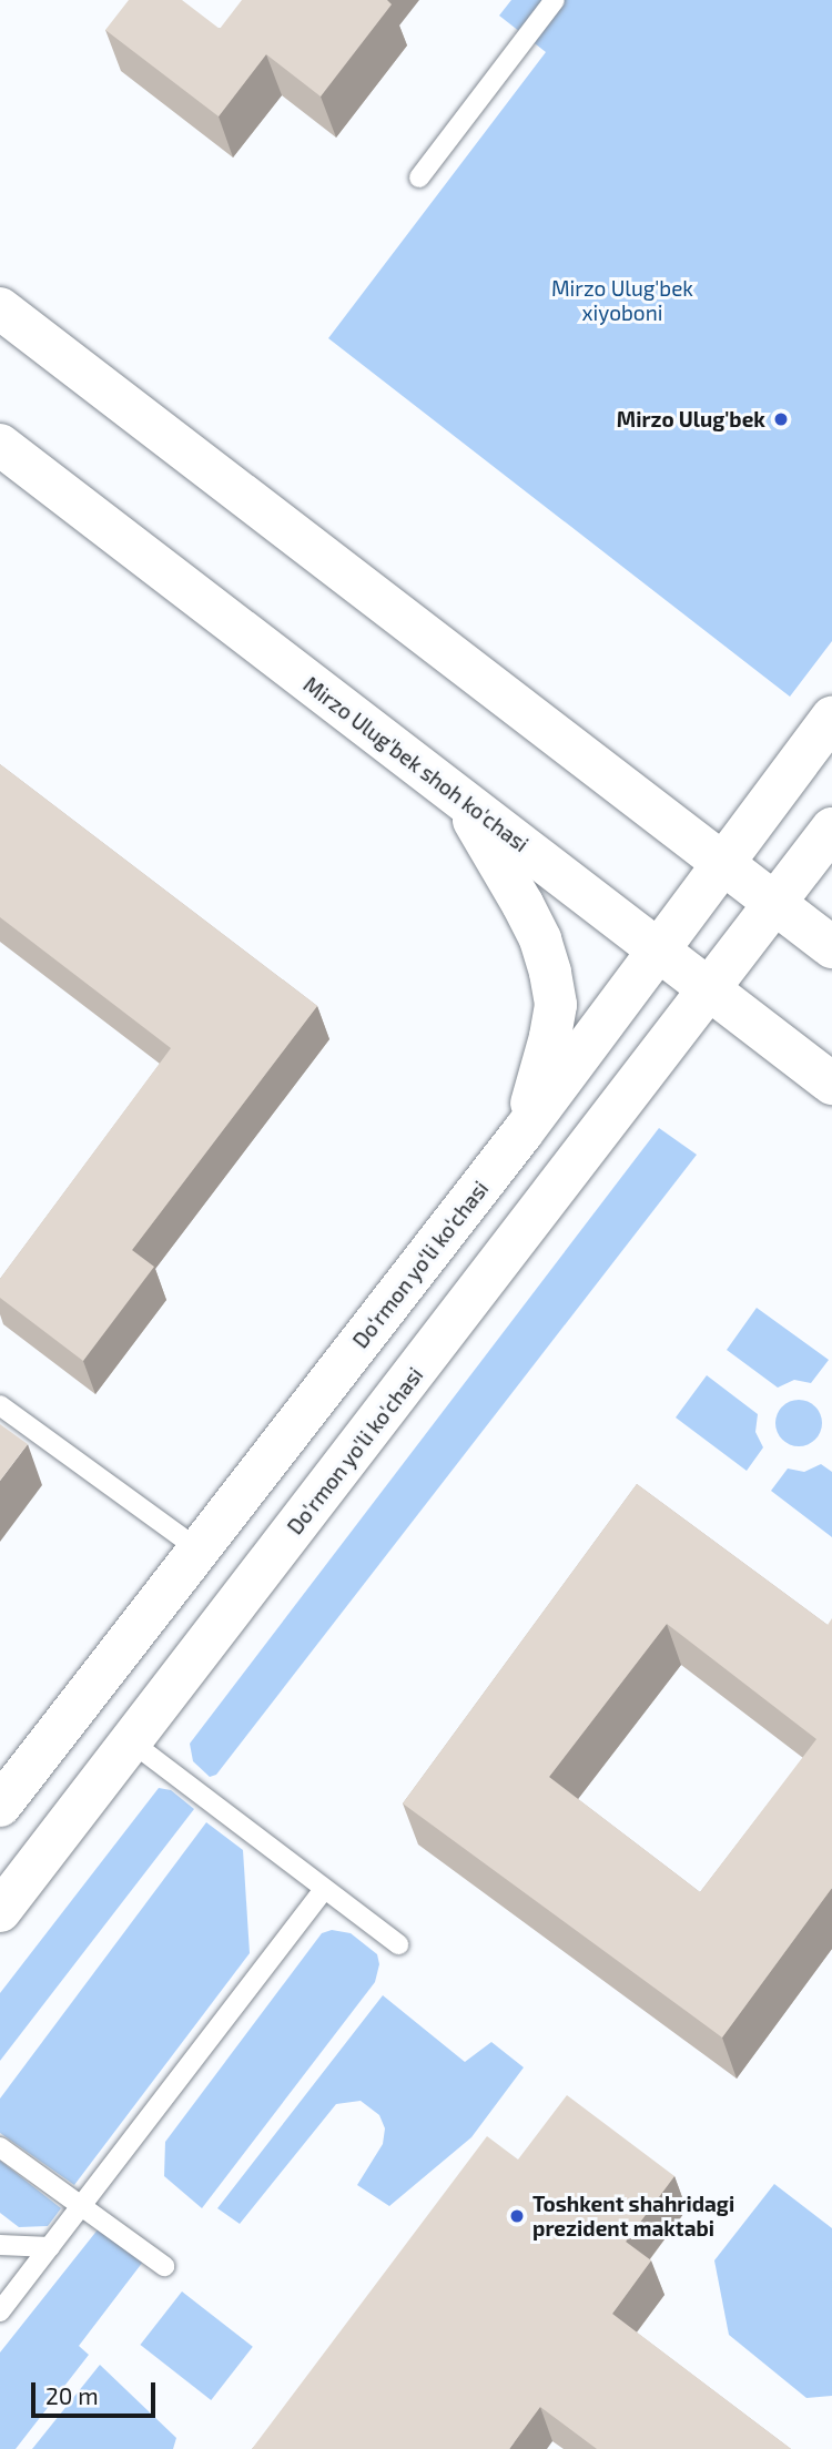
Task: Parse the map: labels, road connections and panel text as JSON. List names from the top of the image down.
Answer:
{
  "streets": {
    "main road": ["Mirzo Ulug'bek shoh ko'chasi", "Do‘rmon yo‘li ko‘chasi", "Do'rmon yo'li ko'chasi"]
  },
  "crossings": [
    ["Mirzo Ulug'bek shoh ko'chasi", "Do‘rmon yo‘li ko‘chasi"],
    ["Mirzo Ulug'bek shoh ko'chasi", "Do'rmon yo'li ko'chasi"]
  ],
  "parks": ["Mirzo Ulug'bek xiyoboni"],
  "places": ["Mirzo Ulug'bek", "Toshkent shahridagi prezident maktabi"],
  "scale_bar": "20 m"
}
